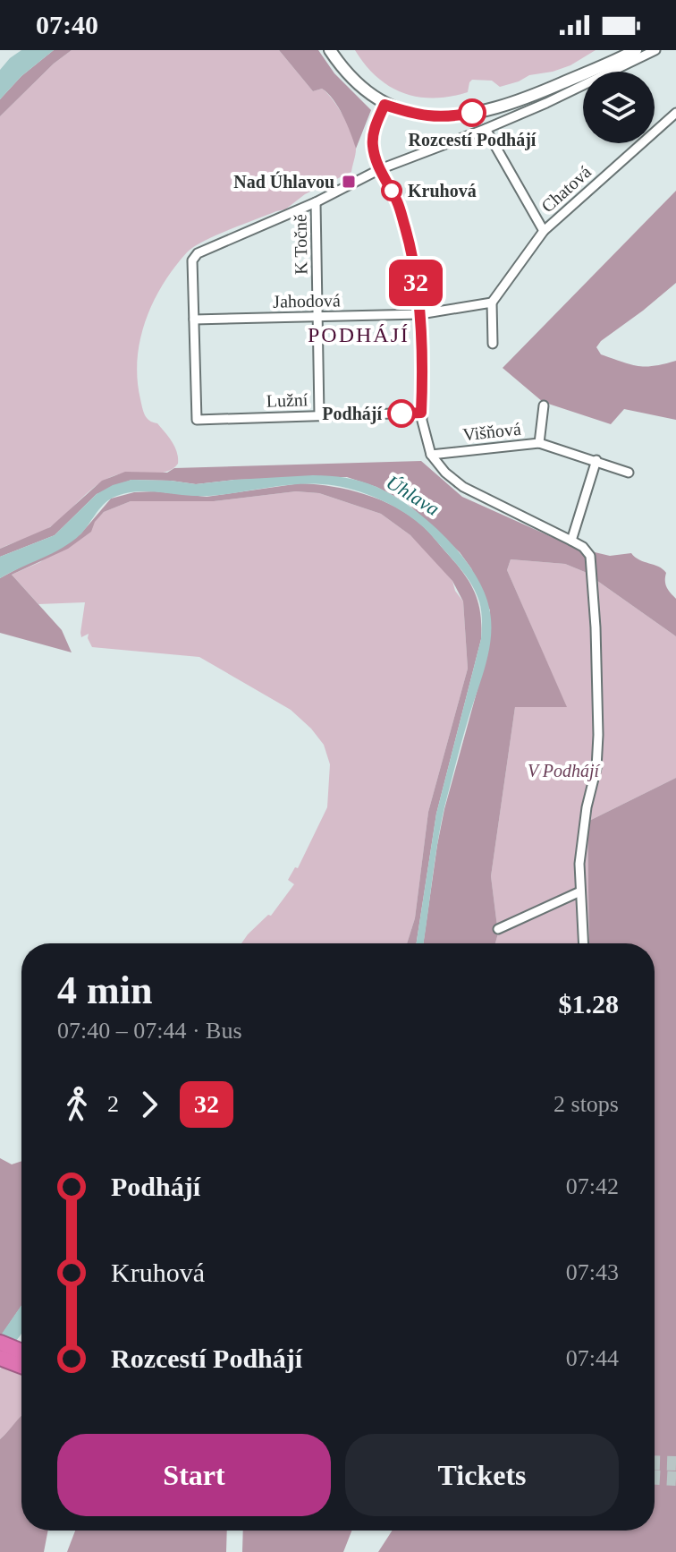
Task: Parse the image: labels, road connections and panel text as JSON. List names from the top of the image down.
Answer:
{
  "streets": {
    "street": [
      "Chatová",
      "K Točně",
      "Jahodová",
      "Lužní",
      "Višňová"
    ]
  },
  "crossings": [
    ["K Točně", "Jahodová"],
    ["K Točně", "Lužní"],
    ["Jahodová", "Lužní"]
  ],
  "districts": ["PODHÁJÍ"],
  "water": ["Úhlava"],
  "parks": ["V Podhájí"],
  "places": {
    "other": ["Rozcestí Podhájí", "Kruhová", "Podhájí"],
    "transit": ["Nad Úhlavou"]
  },
  "lines": ["bus line 32"],
  "page": {
    "status": "07:40",
    "on_map": "32",
    "heading": ["4 min", "07:40 – 07:44 · Bus", "$1.28"],
    "legs": ["2", "32", "2 stops"],
    "list": [
      {
        "name": "Podhájí",
        "value": "07:42"
      },
      {
        "name": "Kruhová",
        "value": "07:43"
      },
      {
        "name": "Rozcestí Podhájí",
        "value": "07:44"
      }
    ],
    "buttons": ["Start", "Tickets"]
  }
}
